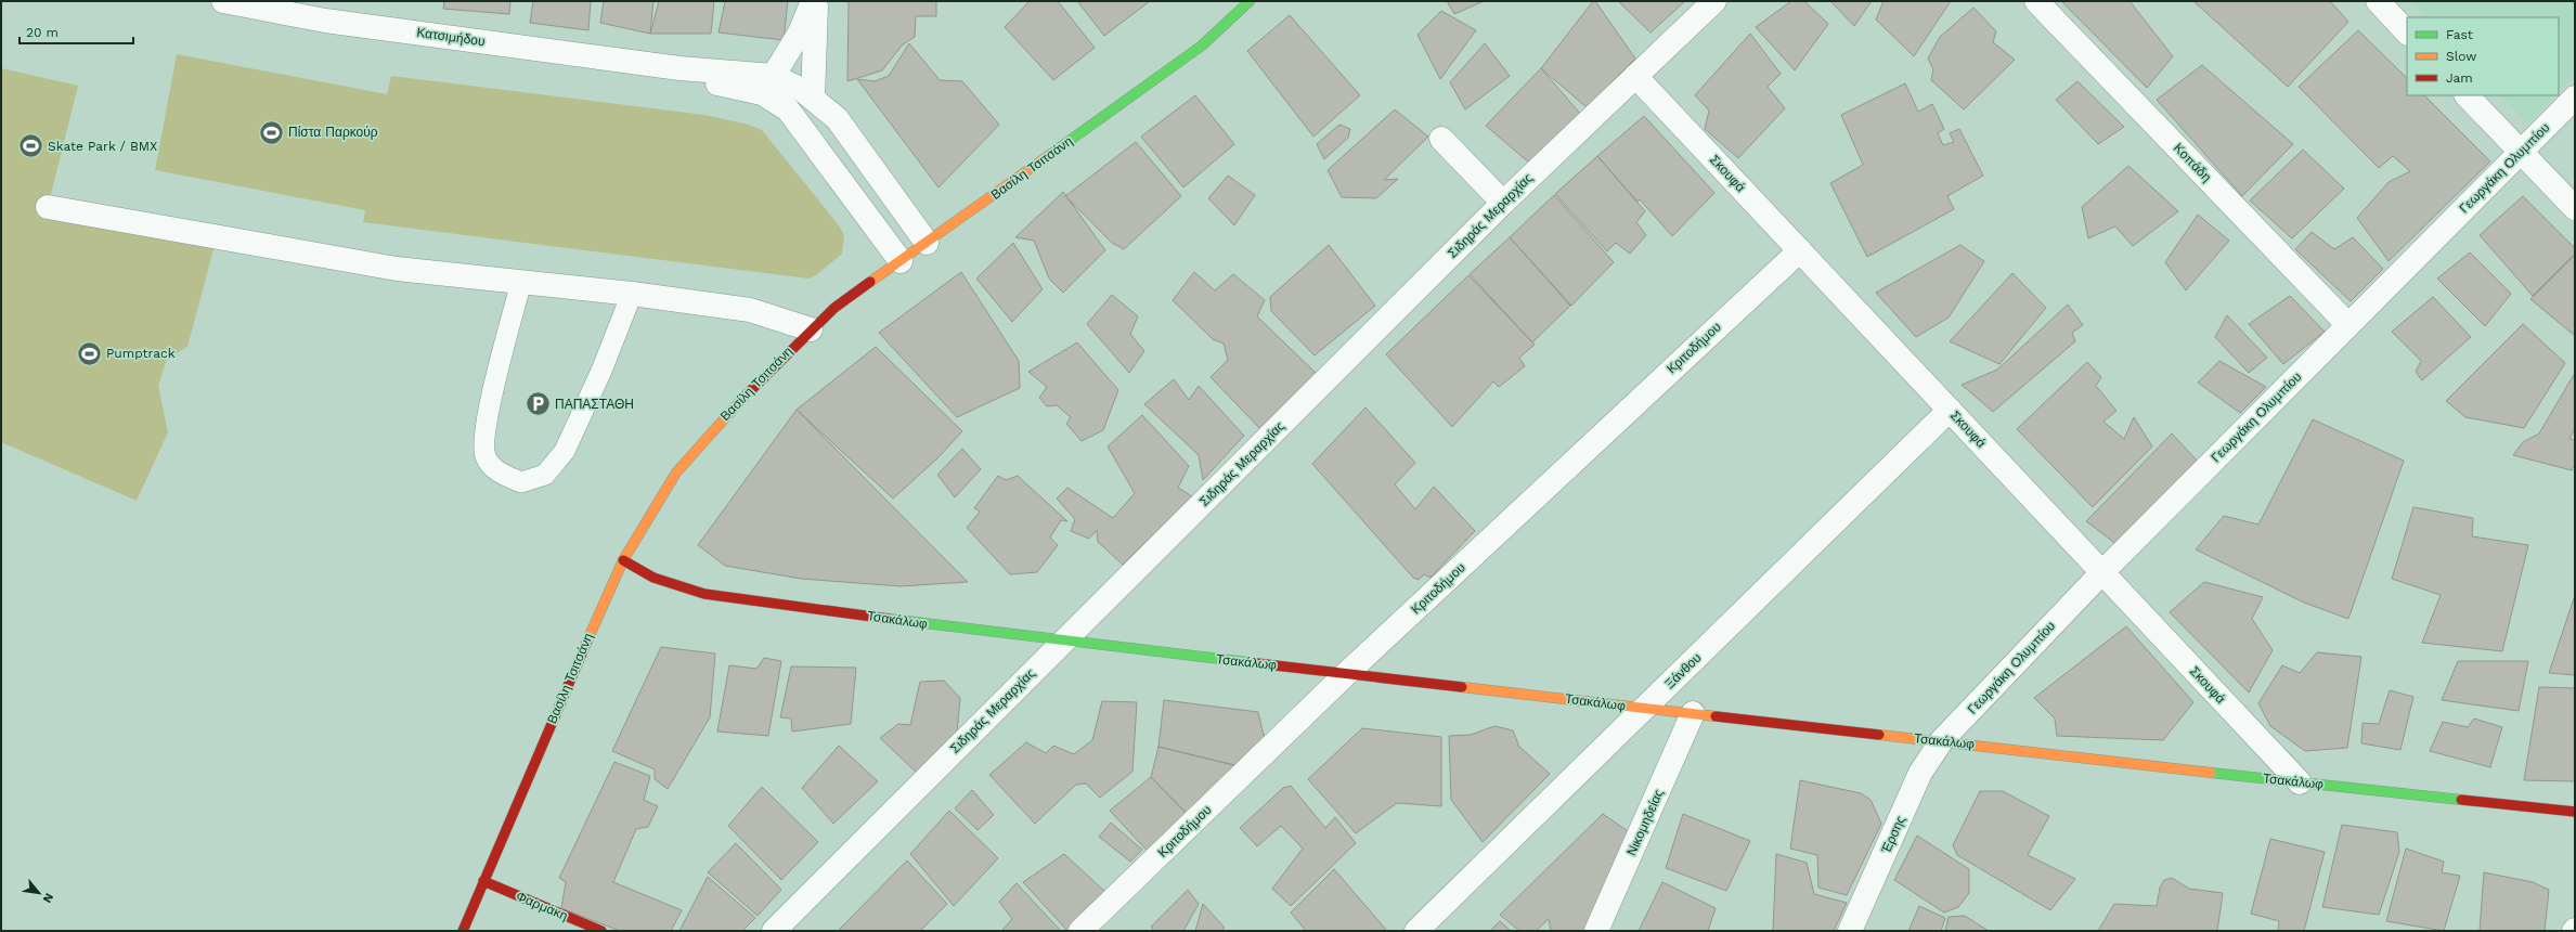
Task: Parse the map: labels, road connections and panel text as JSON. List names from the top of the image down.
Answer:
{
  "streets": {
    "street": [
      "Κατσιμήδου",
      "Κοπάδη",
      "Βασίλη Τσιτσάνη",
      "Γεωργάκη Ολυμπίου",
      "Σκουφά",
      "Σιδηράς Μεραρχίας",
      "Κριτοδήμου",
      "Τσακάλωφ",
      "Ξάνθου",
      "Νικομηδείας",
      "Έρσης",
      "Φαρμάκη"
    ]
  },
  "crossings": [
    ["Κοπάδη", "Γεωργάκη Ολυμπίου"],
    ["Βασίλη Τσιτσάνη", "Τσακάλωφ"],
    ["Βασίλη Τσιτσάνη", "Φαρμάκη"],
    ["Γεωργάκη Ολυμπίου", "Σκουφά"],
    ["Γεωργάκη Ολυμπίου", "Τσακάλωφ"],
    ["Γεωργάκη Ολυμπίου", "Έρσης"],
    ["Σκουφά", "Σιδηράς Μεραρχίας"],
    ["Σκουφά", "Κριτοδήμου"],
    ["Σκουφά", "Τσακάλωφ"],
    ["Σκουφά", "Ξάνθου"],
    ["Σιδηράς Μεραρχίας", "Τσακάλωφ"],
    ["Κριτοδήμου", "Τσακάλωφ"],
    ["Τσακάλωφ", "Ξάνθου"],
    ["Τσακάλωφ", "Νικομηδείας"],
    ["Τσακάλωφ", "Έρσης"]
  ],
  "places": {
    "sports": ["Πίστα Παρκούρ", "Skate Park / BMX", "Pumptrack"],
    "parking": ["ΠΑΠΑΣΤΑΘΗ"]
  },
  "legend": ["Fast", "Slow", "Jam"],
  "scale_bar": "20 m",
  "north": "bottom right"
}
